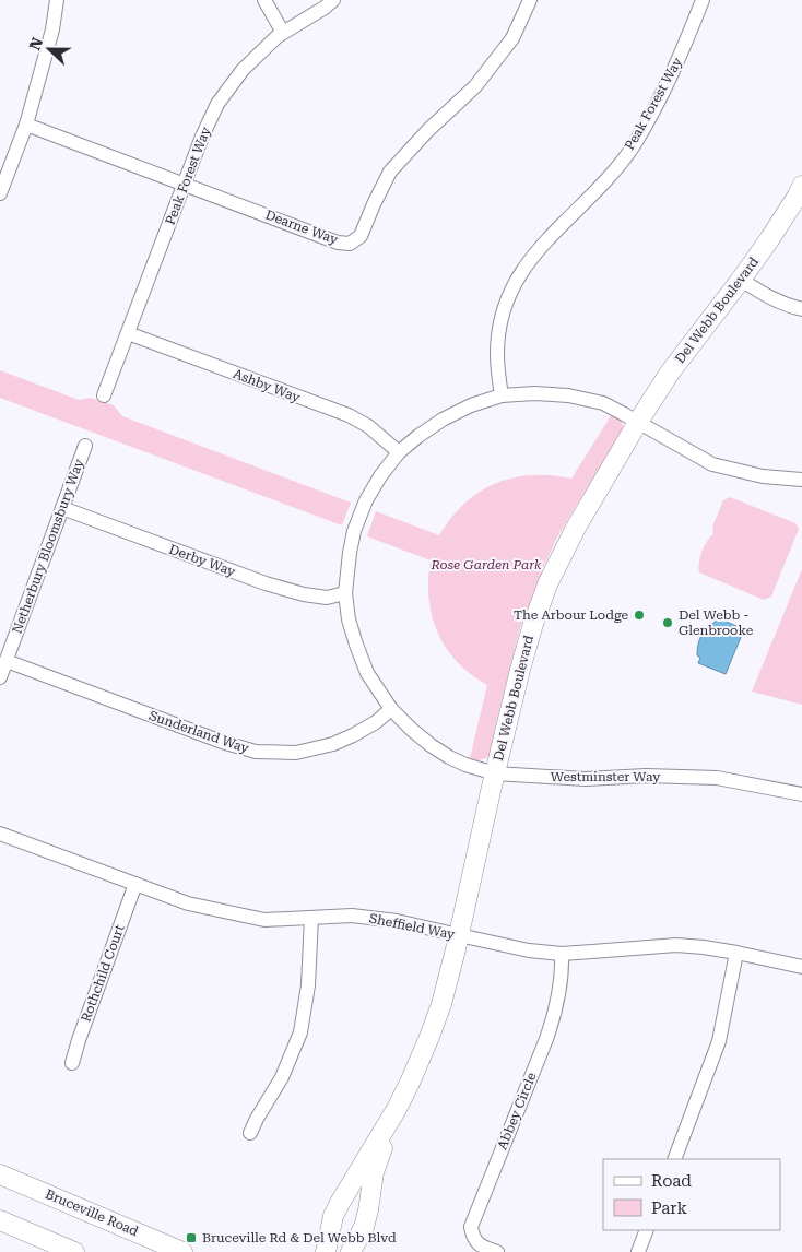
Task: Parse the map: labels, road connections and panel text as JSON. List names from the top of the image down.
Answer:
{
  "streets": {
    "street": [
      "Peak Forest Way",
      "Dearne Way",
      "Del Webb Boulevard",
      "Ashby Way",
      "Netherbury Bloomsbury Way",
      "Derby Way",
      "Sunderland Way",
      "Westminster Way",
      "Sheffield Way",
      "Rothchild Court",
      "Abbey Circle",
      "Bruceville Road"
    ]
  },
  "crossings": [
    ["Peak Forest Way", "Dearne Way"],
    ["Peak Forest Way", "Ashby Way"],
    ["Peak Forest Way", "Westminster Way"],
    ["Del Webb Boulevard", "Westminster Way"],
    ["Del Webb Boulevard", "Sheffield Way"],
    ["Ashby Way", "Westminster Way"],
    ["Netherbury Bloomsbury Way", "Derby Way"],
    ["Netherbury Bloomsbury Way", "Sunderland Way"],
    ["Derby Way", "Westminster Way"],
    ["Sunderland Way", "Westminster Way"],
    ["Sheffield Way", "Rothchild Court"],
    ["Sheffield Way", "Abbey Circle"]
  ],
  "parks": ["Rose Garden Park"],
  "places": {
    "other": ["The Arbour Lodge", "Del Webb - Glenbrooke"],
    "transit": ["Bruceville Rd & Del Webb Blvd"]
  },
  "legend": ["Road", "Park"],
  "north": "left"
}
